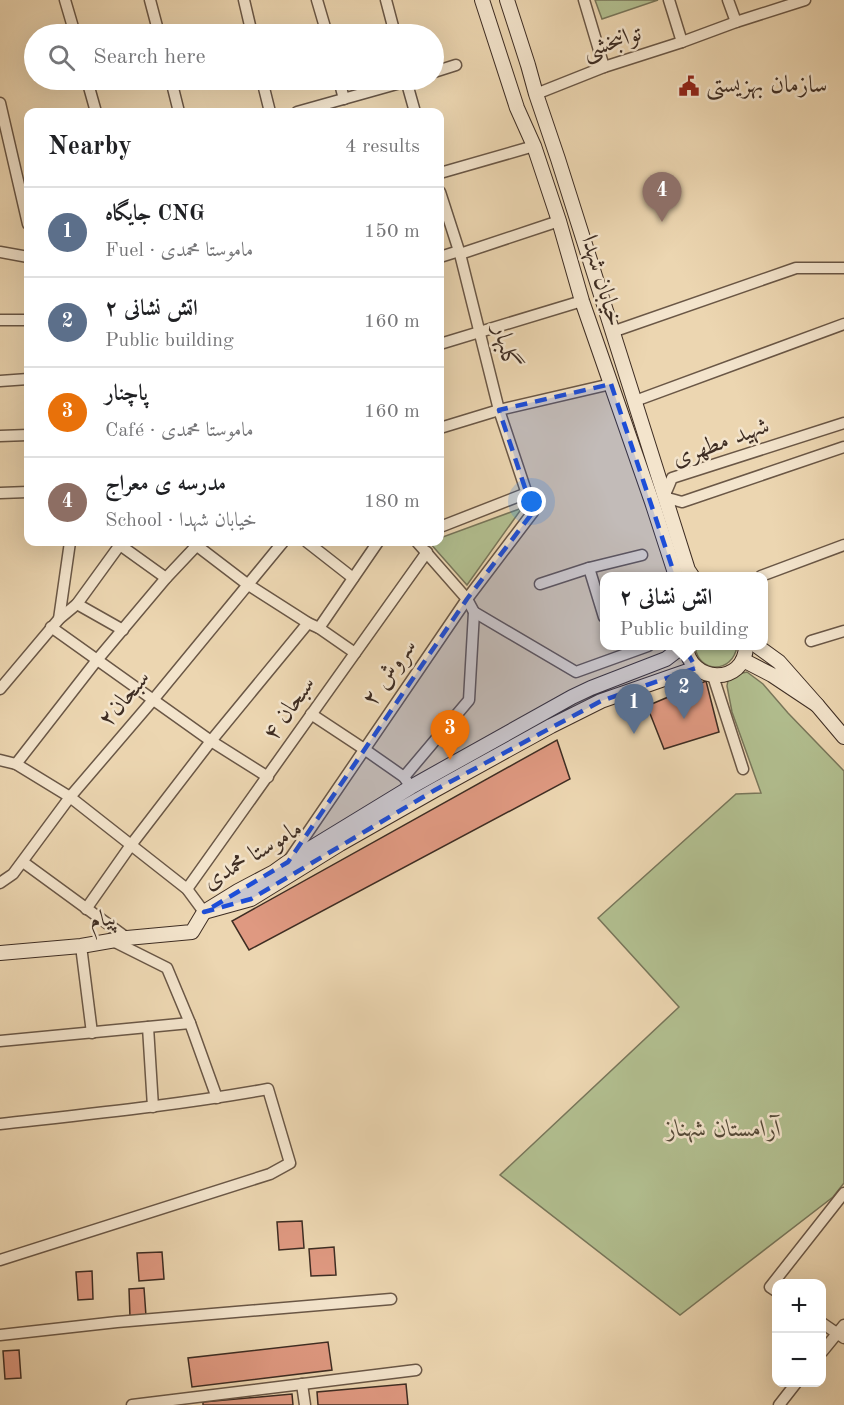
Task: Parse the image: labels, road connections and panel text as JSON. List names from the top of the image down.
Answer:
{
  "streets": {
    "main road": ["خیابان شهدا", "ماموستا محمدی", "پیام"],
    "street": [
      "توانبخشی",
      "گلبهار",
      "شهید مطهری",
      "سروش ۲",
      "سبحان۲",
      "سبحان ۴"
    ]
  },
  "crossings": [
    ["توانبخشی", "خیابان شهدا"],
    ["خیابان شهدا", "شهید مطهری"],
    ["گلبهار", "سروش ۲"],
    ["سروش ۲", "ماموستا محمدی"],
    ["ماموستا محمدی", "پیام"]
  ],
  "parks": ["آرامستان شهناز"],
  "places": {
    "public building": ["سازمان بهزیستی"]
  },
  "page": {
    "search": "Search here",
    "heading": ["Nearby", "4 results"],
    "pins": [
      "4",
      "2",
      "1",
      "3"
    ],
    "list": [
      {
        "mark": "1",
        "name": "جایگاه CNG",
        "note": "Fuel · ماموستا محمدی",
        "value": "150 m"
      },
      {
        "mark": "2",
        "name": "اتش نشانی ۲",
        "note": "Public building",
        "value": "160 m"
      },
      {
        "mark": "3",
        "name": "پاچنار",
        "note": "Café · ماموستا محمدی",
        "value": "160 m"
      },
      {
        "mark": "4",
        "name": "مدرسه ی معراج",
        "note": "School · خیابان شهدا",
        "value": "180 m"
      }
    ],
    "popup": ["اتش نشانی ۲", "Public building"],
    "map_buttons": ["+", "−"]
  }
}
